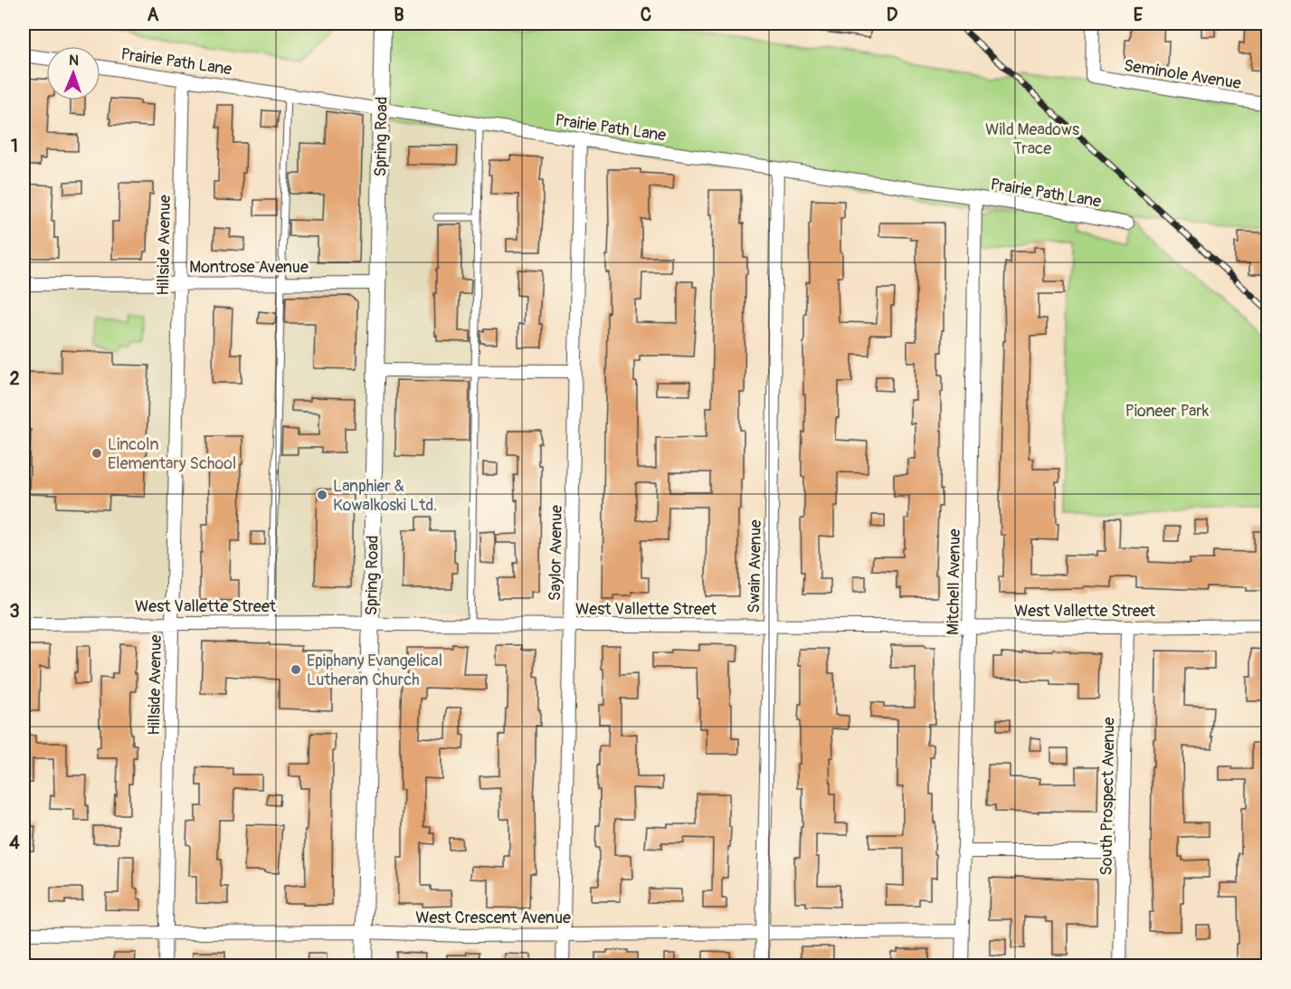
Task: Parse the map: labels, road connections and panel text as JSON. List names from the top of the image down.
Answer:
{
  "streets": {
    "street": [
      "Prairie Path Lane",
      "Seminole Avenue",
      "Spring Road",
      "Hillside Avenue",
      "Montrose Avenue",
      "Saylor Avenue",
      "Swain Avenue",
      "Mitchell Avenue",
      "West Vallette Street",
      "South Prospect Avenue",
      "West Crescent Avenue"
    ]
  },
  "crossings": [
    ["Prairie Path Lane", "Spring Road"],
    ["Prairie Path Lane", "Hillside Avenue"],
    ["Prairie Path Lane", "Saylor Avenue"],
    ["Prairie Path Lane", "Swain Avenue"],
    ["Prairie Path Lane", "Mitchell Avenue"],
    ["Spring Road", "Montrose Avenue"],
    ["Spring Road", "West Vallette Street"],
    ["Spring Road", "West Crescent Avenue"],
    ["Hillside Avenue", "Montrose Avenue"],
    ["Hillside Avenue", "West Vallette Street"],
    ["Hillside Avenue", "West Crescent Avenue"],
    ["Saylor Avenue", "West Vallette Street"],
    ["Saylor Avenue", "West Crescent Avenue"],
    ["Swain Avenue", "West Vallette Street"],
    ["Swain Avenue", "West Crescent Avenue"],
    ["Mitchell Avenue", "West Vallette Street"],
    ["Mitchell Avenue", "West Crescent Avenue"],
    ["West Vallette Street", "South Prospect Avenue"]
  ],
  "parks": ["Wild Meadows Trace", "Pioneer Park"],
  "places": ["Lincoln Elementary School", "Lanphier & Kowalkoski Ltd.", "Epiphany Evangelical Lutheran Church"],
  "north": "top",
  "grid": {
    "columns": [
      "A",
      "B",
      "C",
      "D",
      "E"
    ],
    "rows": [
      "1",
      "2",
      "3",
      "4"
    ]
  }
}
